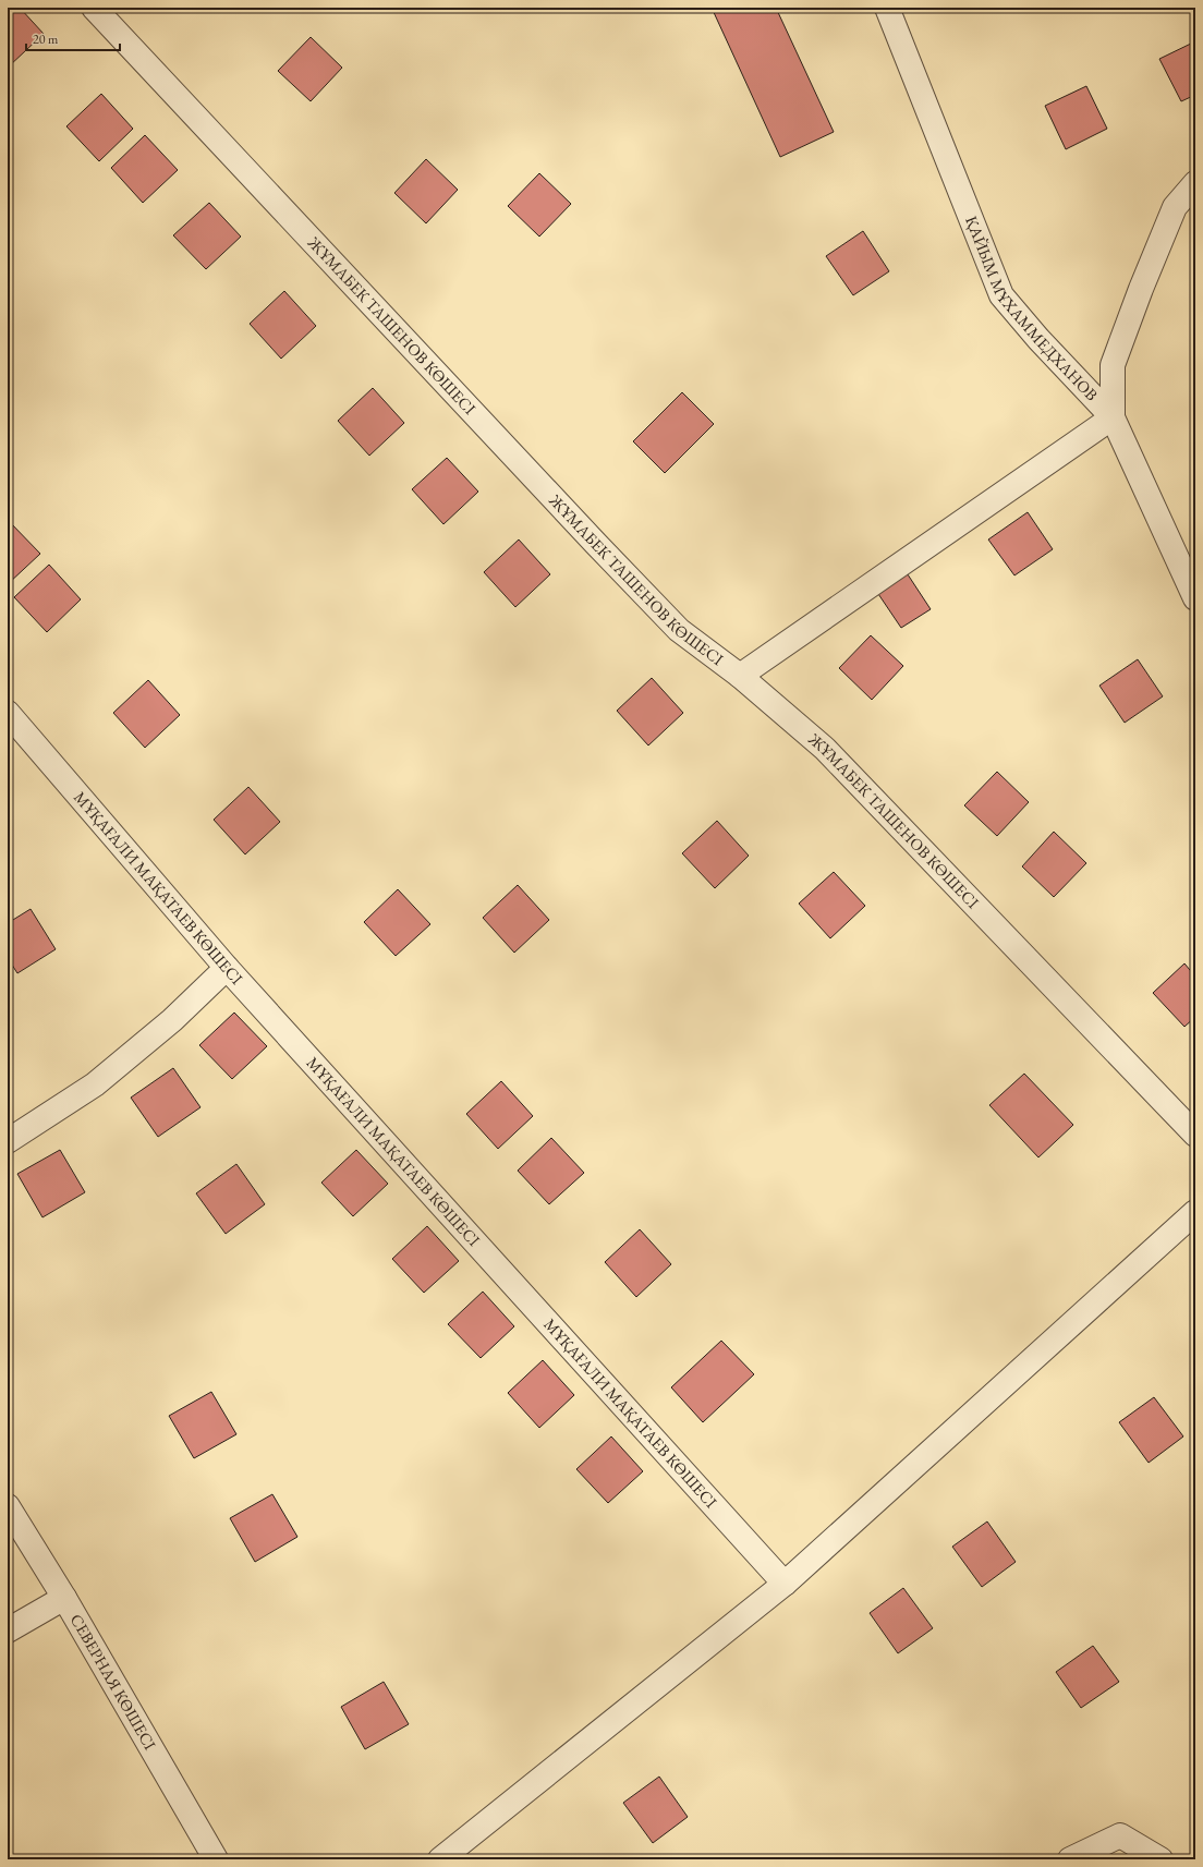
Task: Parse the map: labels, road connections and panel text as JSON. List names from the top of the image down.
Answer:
{
  "streets": {
    "street": [
      "ҚАЙЫМ МҰХАММЕДХАНОВ",
      "ЖҰМАБЕК ТАШЕНОВ КӨШЕСІ",
      "МҰҚАҒАЛИ МАҚАТАЕВ КӨШЕСІ",
      "СЕВЕРНАЯ КӨШЕСІ"
    ]
  },
  "scale_bar": "20 m"
}
